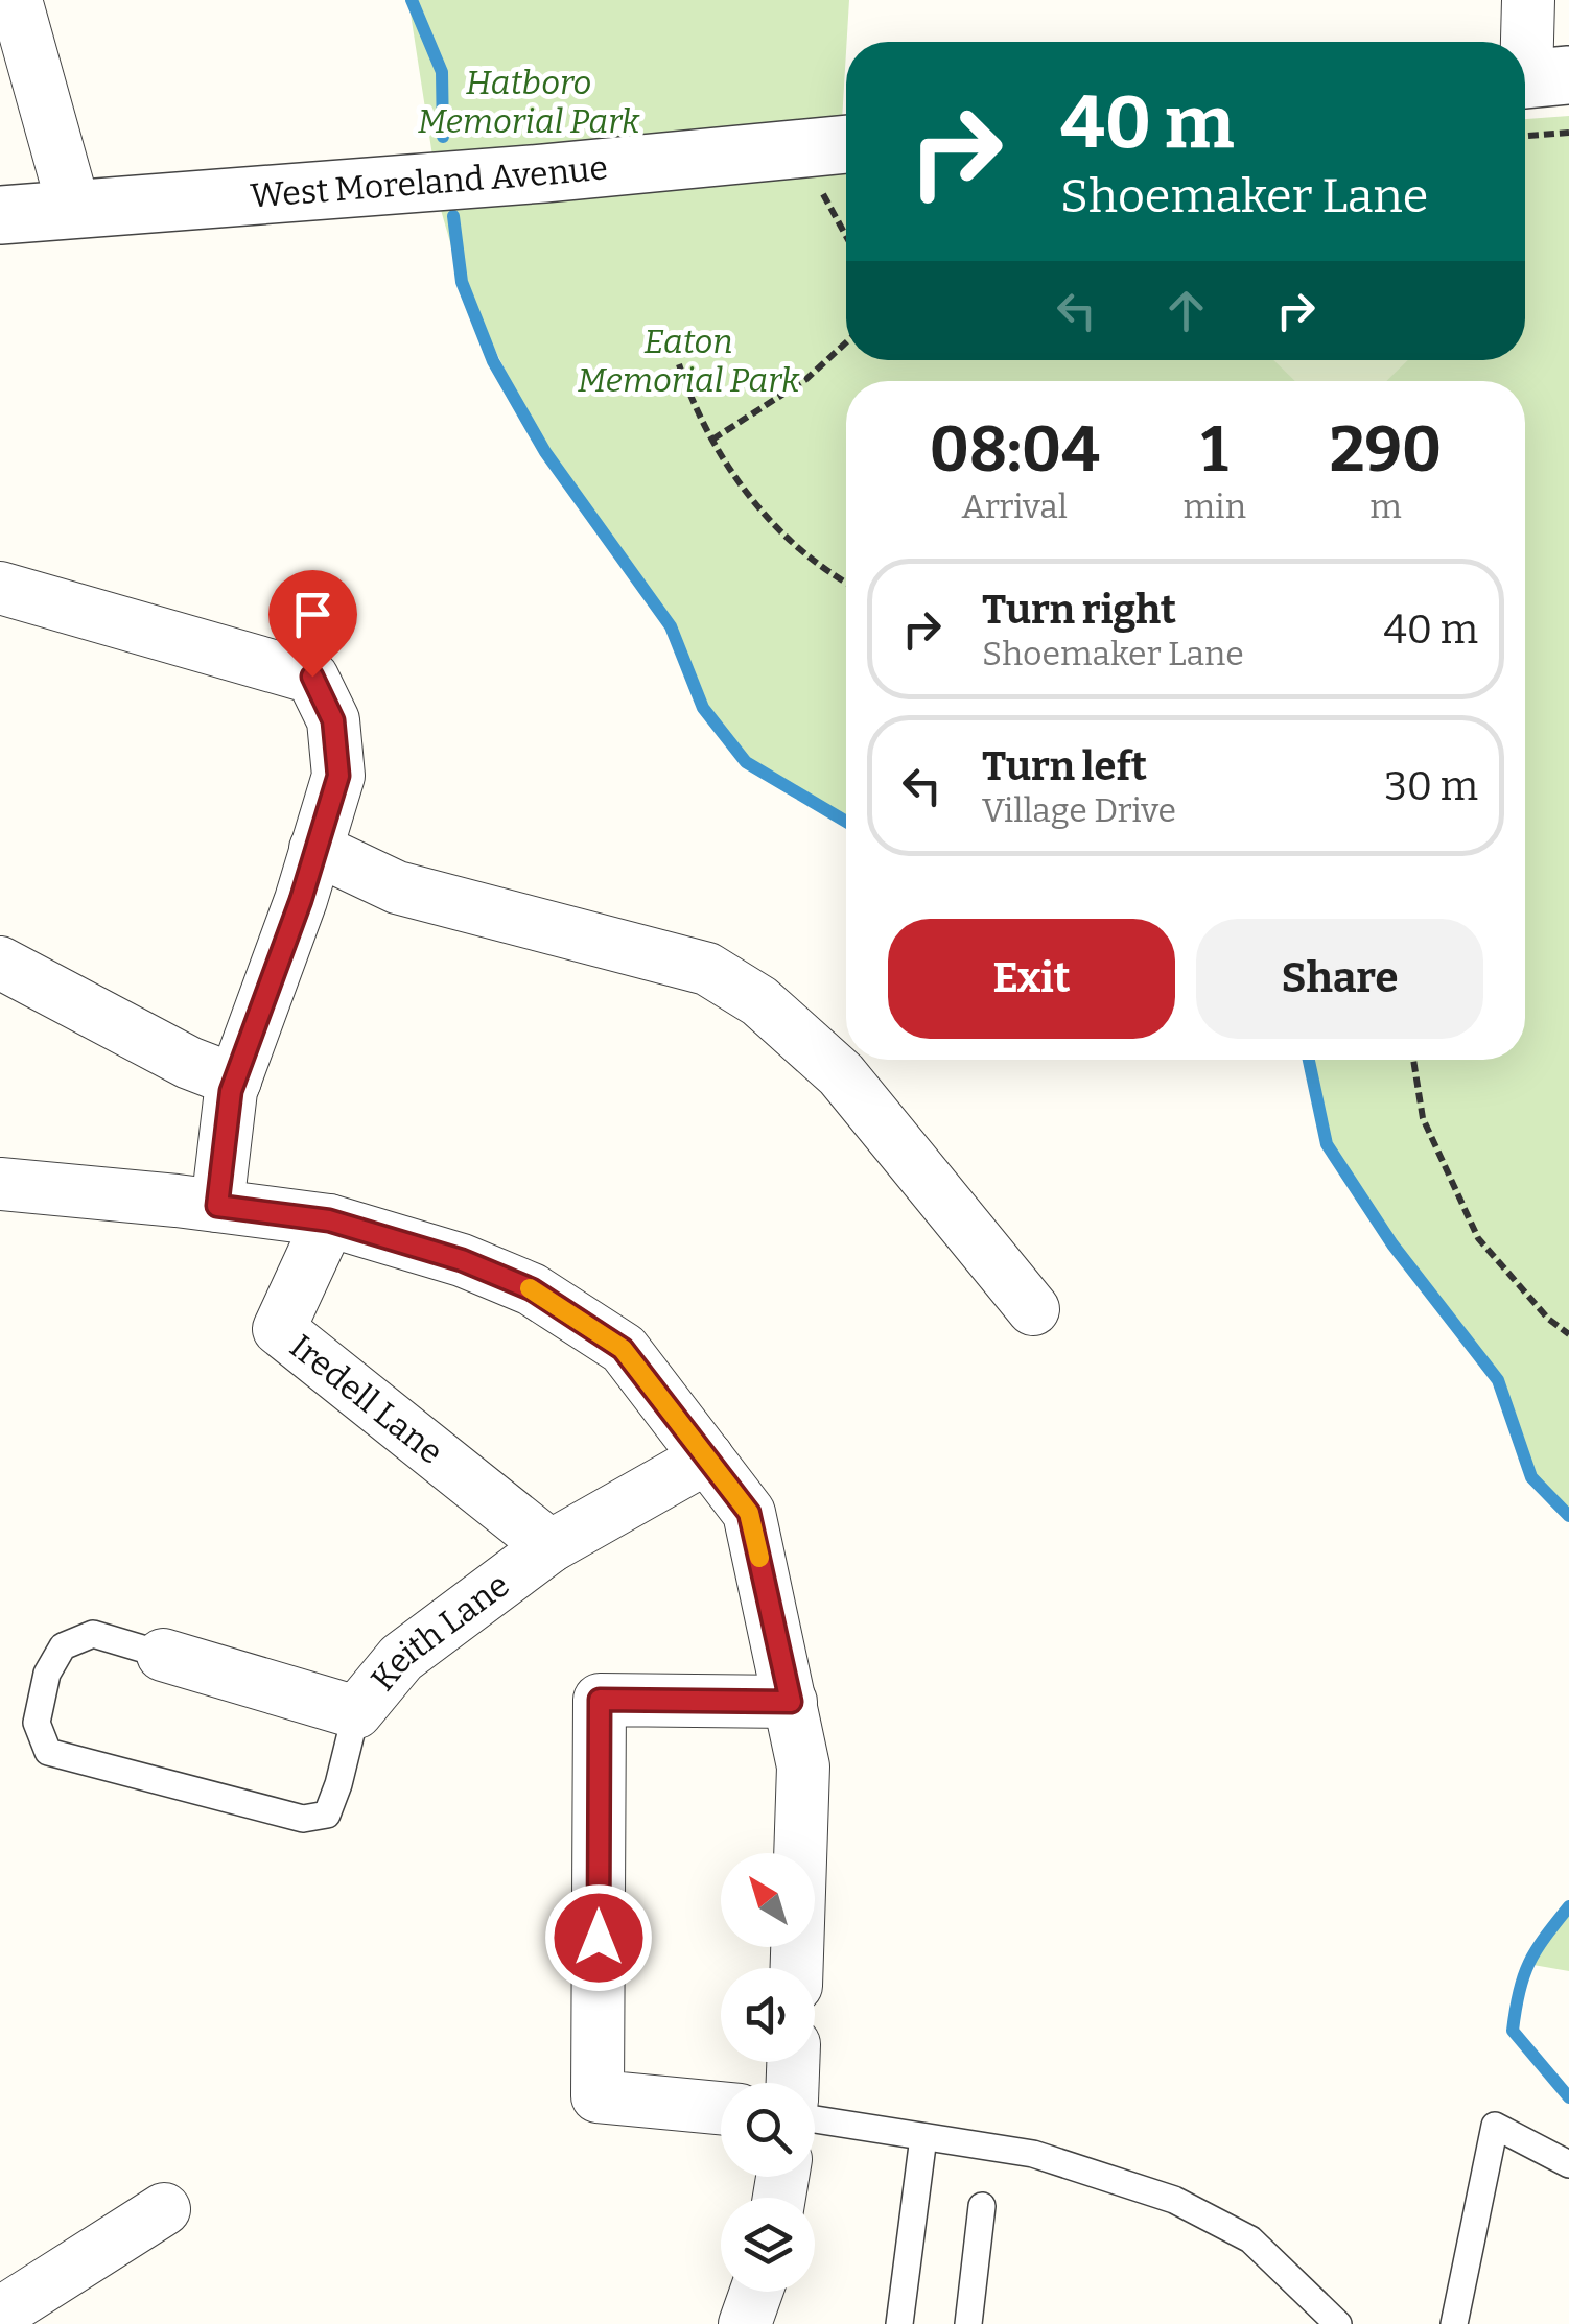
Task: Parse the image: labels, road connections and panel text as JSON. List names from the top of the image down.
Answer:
{
  "streets": {
    "street": ["West Moreland Avenue", "Iredell Lane", "Keith Lane"]
  },
  "crossings": [
    ["Iredell Lane", "Keith Lane"]
  ],
  "parks": ["Hatboro Memorial Park", "Eaton Memorial Park"],
  "north": "top left",
  "page": {
    "turn": ["40 m", "Shoemaker Lane"],
    "eta": [
      "08:04",
      "Arrival",
      "1",
      "min",
      "290",
      "m"
    ],
    "list": [
      {
        "name": "Turn right",
        "note": "Shoemaker Lane",
        "value": "40 m"
      },
      {
        "name": "Turn left",
        "note": "Village Drive",
        "value": "30 m"
      }
    ],
    "buttons": ["Exit", "Share"]
  }
}
